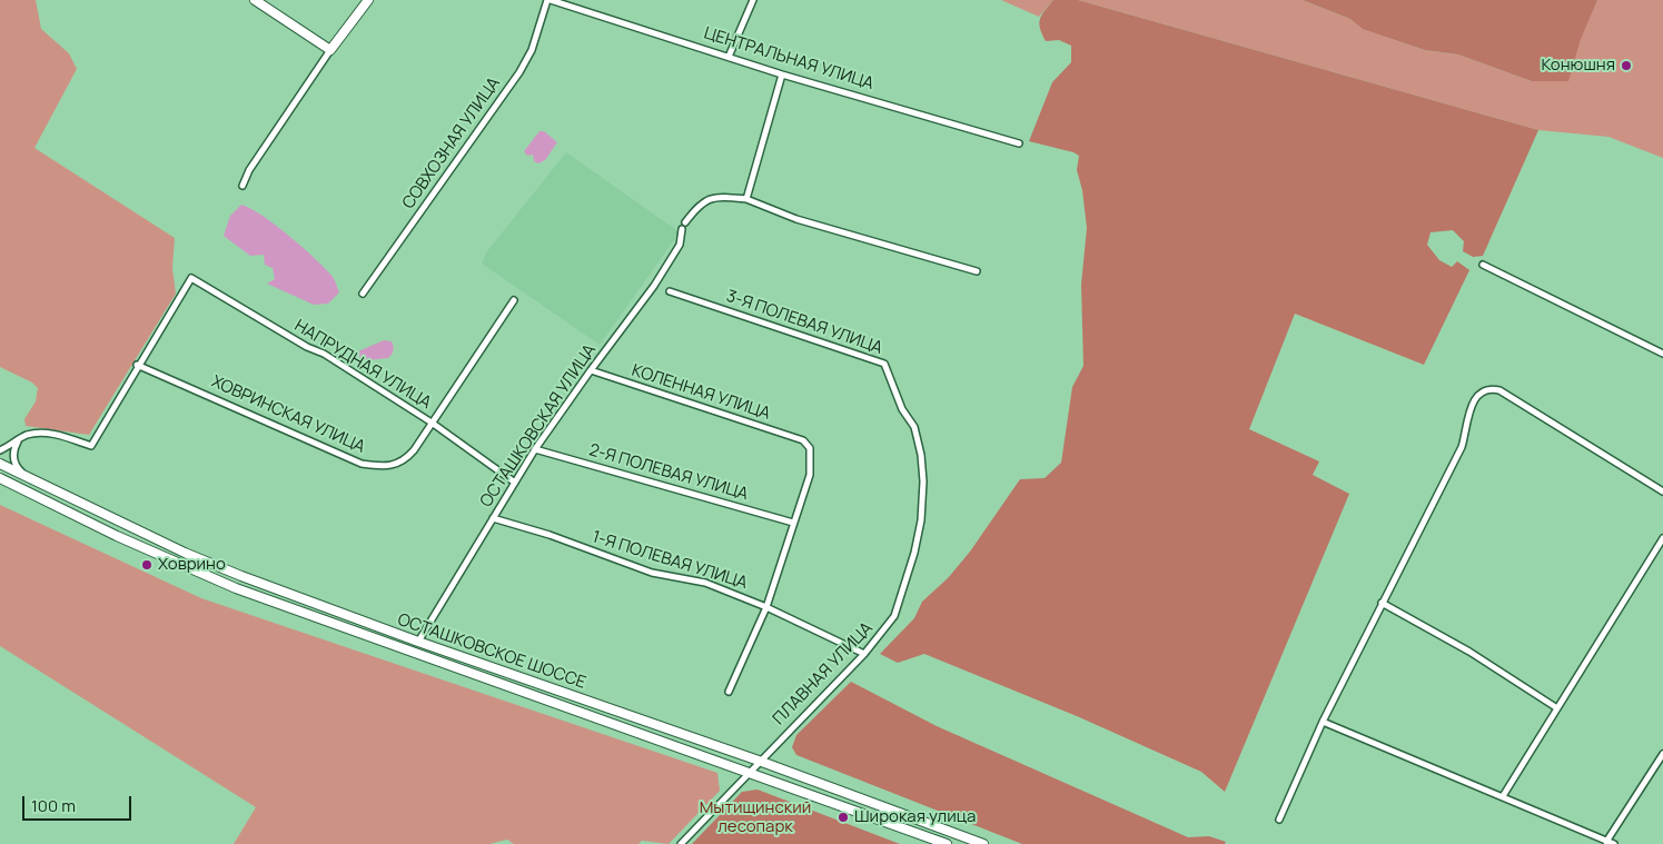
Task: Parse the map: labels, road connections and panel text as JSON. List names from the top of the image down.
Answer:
{
  "streets": {
    "main road": ["ОСТАШКОВСКОЕ ШОССЕ"],
    "street": [
      "ЦЕНТРАЛЬНАЯ УЛИЦА",
      "СОВХОЗНАЯ УЛИЦА",
      "3-Я ПОЛЕВАЯ УЛИЦА",
      "НАПРУДНАЯ УЛИЦА",
      "КОЛЕННАЯ УЛИЦА",
      "ХОВРИНСКАЯ УЛИЦА",
      "ОСТАШКОВСКАЯ УЛИЦА",
      "2-Я ПОЛЕВАЯ УЛИЦА",
      "1-Я ПОЛЕВАЯ УЛИЦА",
      "ПЛАВНАЯ УЛИЦА"
    ]
  },
  "crossings": [
    ["ЦЕНТРАЛЬНАЯ УЛИЦА", "СОВХОЗНАЯ УЛИЦА"],
    ["3-Я ПОЛЕВАЯ УЛИЦА", "ПЛАВНАЯ УЛИЦА"],
    ["НАПРУДНАЯ УЛИЦА", "ХОВРИНСКАЯ УЛИЦА"],
    ["НАПРУДНАЯ УЛИЦА", "ОСТАШКОВСКАЯ УЛИЦА"],
    ["КОЛЕННАЯ УЛИЦА", "ОСТАШКОВСКАЯ УЛИЦА"],
    ["КОЛЕННАЯ УЛИЦА", "2-Я ПОЛЕВАЯ УЛИЦА"],
    ["ОСТАШКОВСКАЯ УЛИЦА", "2-Я ПОЛЕВАЯ УЛИЦА"],
    ["ОСТАШКОВСКАЯ УЛИЦА", "1-Я ПОЛЕВАЯ УЛИЦА"],
    ["ОСТАШКОВСКАЯ УЛИЦА", "ОСТАШКОВСКОЕ ШОССЕ"],
    ["1-Я ПОЛЕВАЯ УЛИЦА", "ПЛАВНАЯ УЛИЦА"],
    ["ОСТАШКОВСКОЕ ШОССЕ", "ПЛАВНАЯ УЛИЦА"]
  ],
  "parks": ["Мытищинский лесопарк"],
  "places": ["Конюшня", "Ховрино", "Широкая улица"],
  "scale_bar": "100 m"
}
